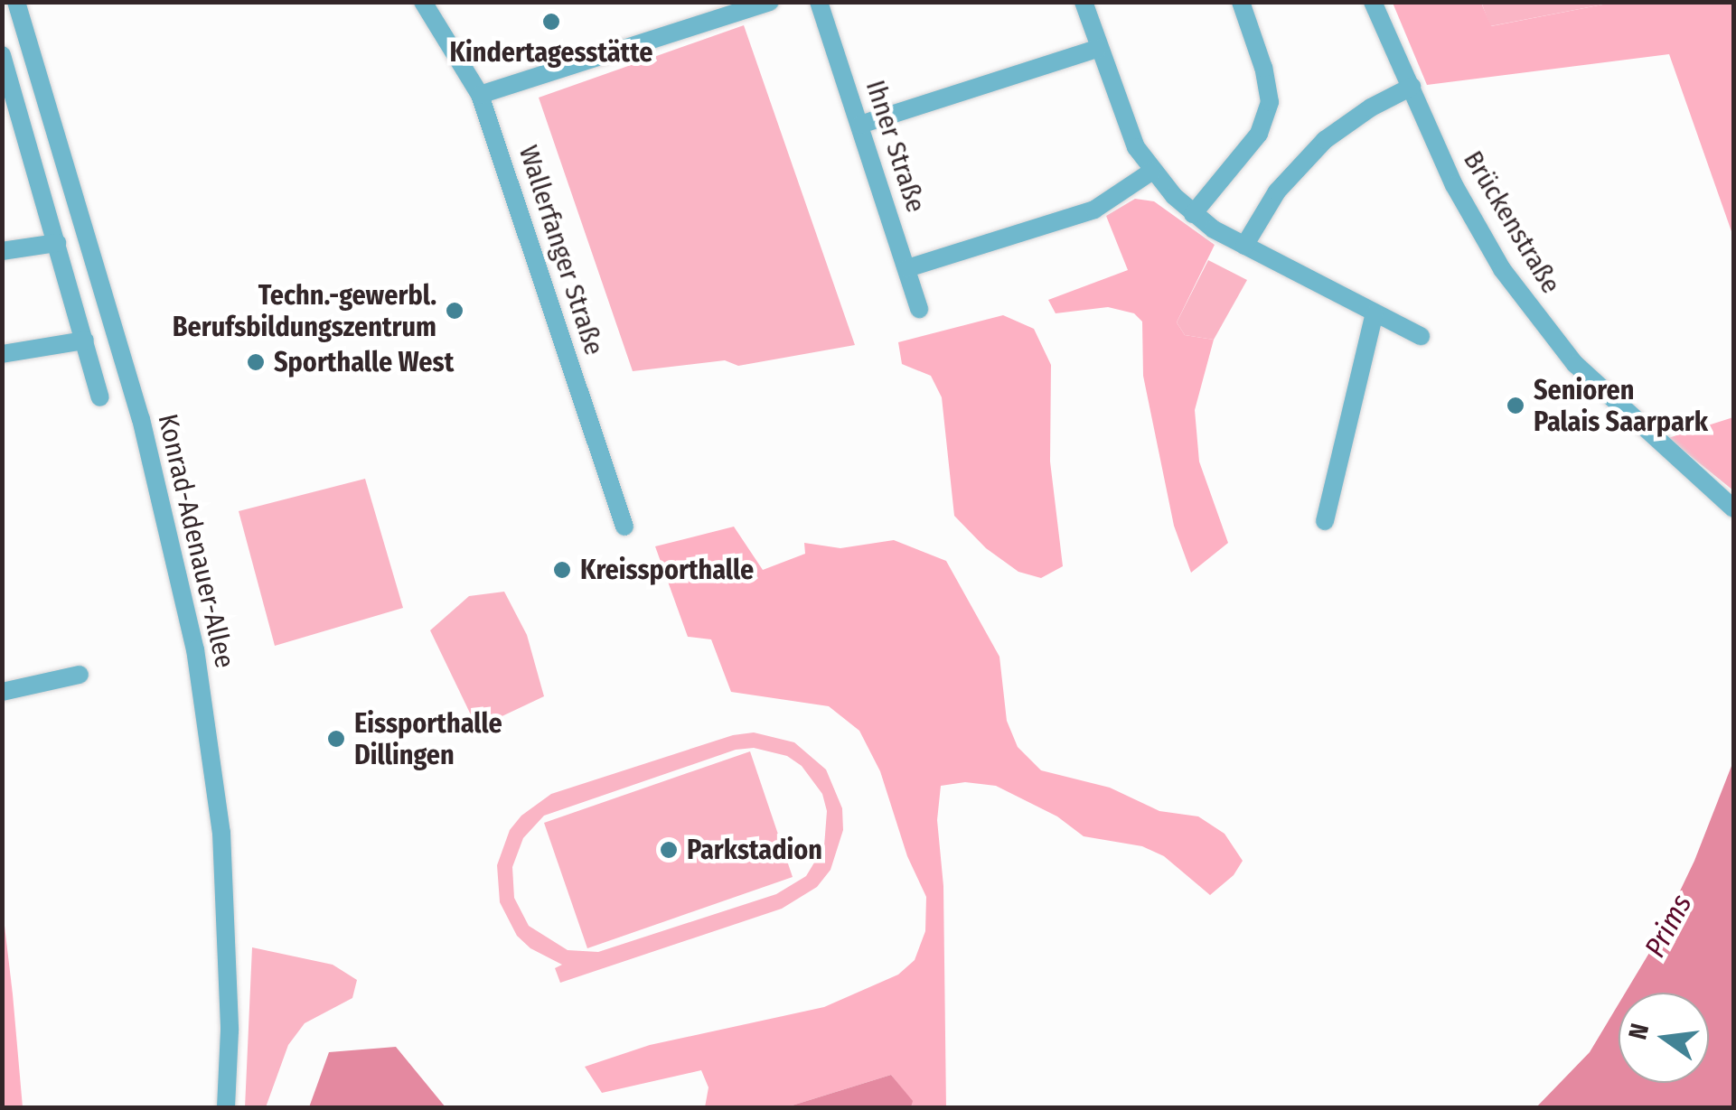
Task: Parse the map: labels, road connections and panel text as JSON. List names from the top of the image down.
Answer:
{
  "streets": {
    "street": [
      "Ihner Straße",
      "Brückenstraße",
      "Wallerfanger Straße",
      "Konrad-Adenauer-Allee"
    ]
  },
  "water": ["Prims"],
  "places": [
    "Kindertagesstätte",
    "Techn.-gewerbl. Berufsbildungszentrum",
    "Sporthalle West",
    "Senioren Palais Saarpark",
    "Kreissporthalle",
    "Eissporthalle Dillingen",
    "Parkstadion"
  ],
  "north": "left"
}
